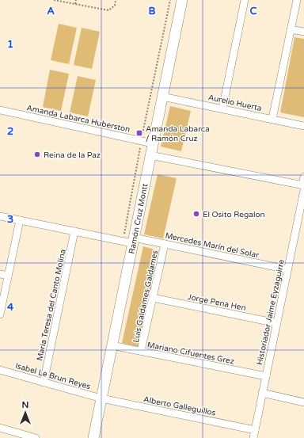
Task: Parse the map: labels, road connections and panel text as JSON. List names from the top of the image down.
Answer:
{
  "streets": {
    "street": [
      "Aurelio Huerta",
      "Amanda Labarca Huberston",
      "Ramón Cruz Montt",
      "Mercedes Marín del Solar",
      "Luis Galdames Galdames",
      "Jorge Pena Hen",
      "María Teresa del Canto Molina",
      "Historiador Jaime Eyzaguirre",
      "Mariano Cifuentes Grez",
      "Isabel Le Brun Reyes",
      "Alberto Galleguillos"
    ]
  },
  "crossings": [
    ["Aurelio Huerta", "Ramón Cruz Montt"],
    ["Amanda Labarca Huberston", "Ramón Cruz Montt"],
    ["Ramón Cruz Montt", "Mercedes Marín del Solar"],
    ["Ramón Cruz Montt", "Mariano Cifuentes Grez"],
    ["Ramón Cruz Montt", "Isabel Le Brun Reyes"],
    ["Ramón Cruz Montt", "Alberto Galleguillos"],
    ["Mercedes Marín del Solar", "Luis Galdames Galdames"],
    ["Mercedes Marín del Solar", "María Teresa del Canto Molina"],
    ["Mercedes Marín del Solar", "Historiador Jaime Eyzaguirre"],
    ["Luis Galdames Galdames", "Jorge Pena Hen"],
    ["Luis Galdames Galdames", "Mariano Cifuentes Grez"],
    ["Jorge Pena Hen", "Historiador Jaime Eyzaguirre"],
    ["María Teresa del Canto Molina", "Isabel Le Brun Reyes"],
    ["Historiador Jaime Eyzaguirre", "Mariano Cifuentes Grez"],
    ["Historiador Jaime Eyzaguirre", "Alberto Galleguillos"],
    ["Isabel Le Brun Reyes", "Alberto Galleguillos"]
  ],
  "places": {
    "transit": ["Amanda Labarca / Ramón Cruz"],
    "other": ["Reina de la Paz", "El Osito Regalon"]
  },
  "north": "top",
  "grid": {
    "columns": ["A", "B", "C"],
    "rows": [
      "1",
      "2",
      "3",
      "4"
    ]
  }
}
